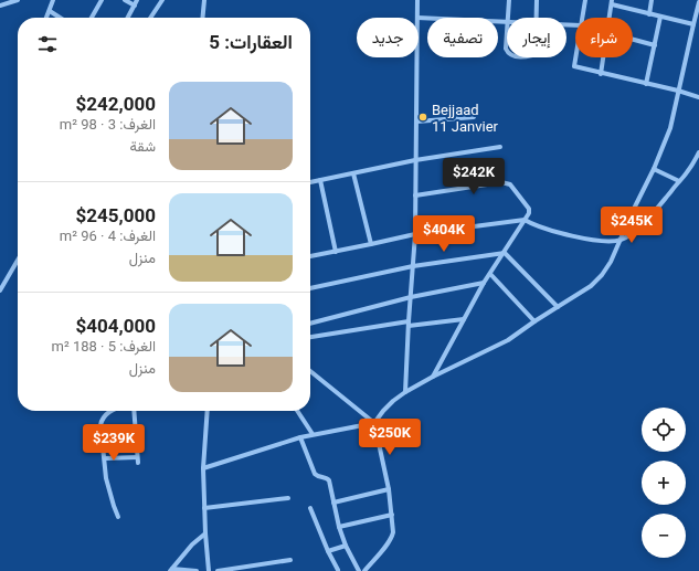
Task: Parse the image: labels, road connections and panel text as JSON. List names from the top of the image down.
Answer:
{
  "places": ["Bejjaad 11 Janvier"],
  "page": {
    "chip": [
      "شراء",
      "إيجار",
      "تصفية",
      "جديد"
    ],
    "heading": "العقارات: 5",
    "list": [
      {
        "name": "$242,000",
        "note": "الغرف: 3 · 98 m² · شقة"
      },
      {
        "name": "$245,000",
        "note": "الغرف: 4 · 96 m² · منزل"
      },
      {
        "name": "$404,000",
        "note": "الغرف: 5 · 188 m² · منزل"
      }
    ],
    "price": [
      "$242K",
      "$245K",
      "$404K",
      "$250K",
      "$239K"
    ],
    "map_buttons": ["+", "−"]
  }
}
